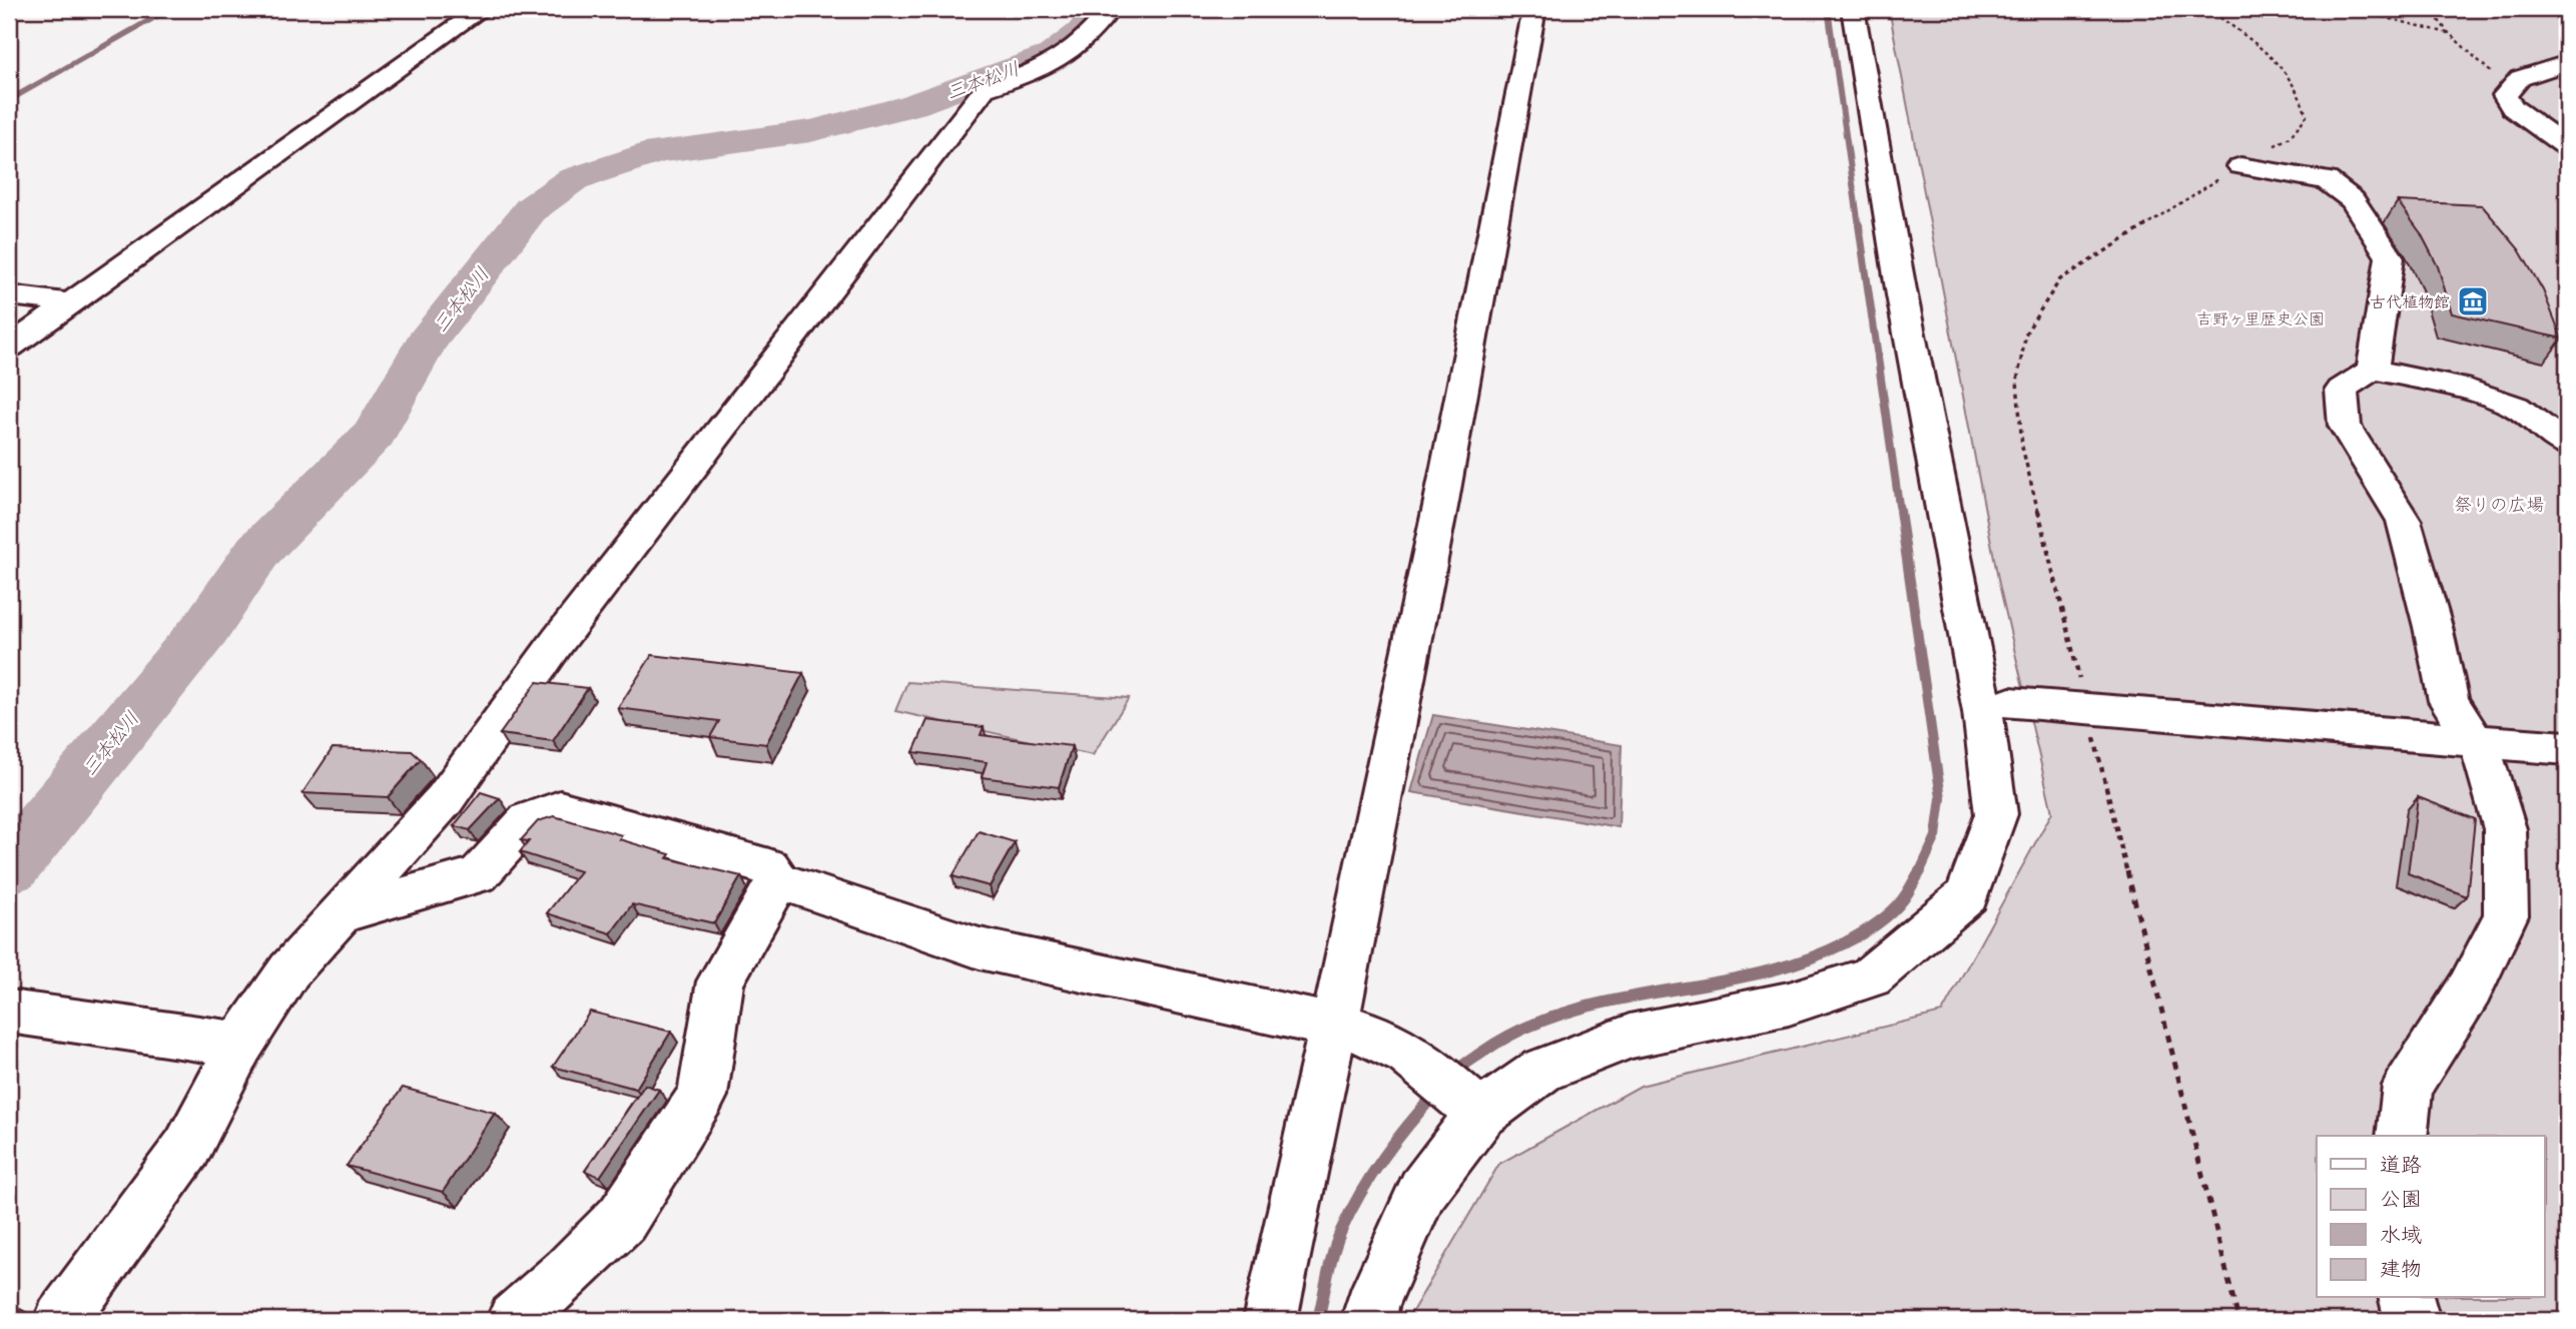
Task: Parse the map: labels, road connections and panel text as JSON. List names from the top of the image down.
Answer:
{
  "water": ["三本松川"],
  "parks": ["吉野ヶ里歴史公園", "祭りの広場"],
  "places": {
    "museum": ["古代植物館"]
  },
  "legend": [
    "道路",
    "公園",
    "水域",
    "建物"
  ]
}
